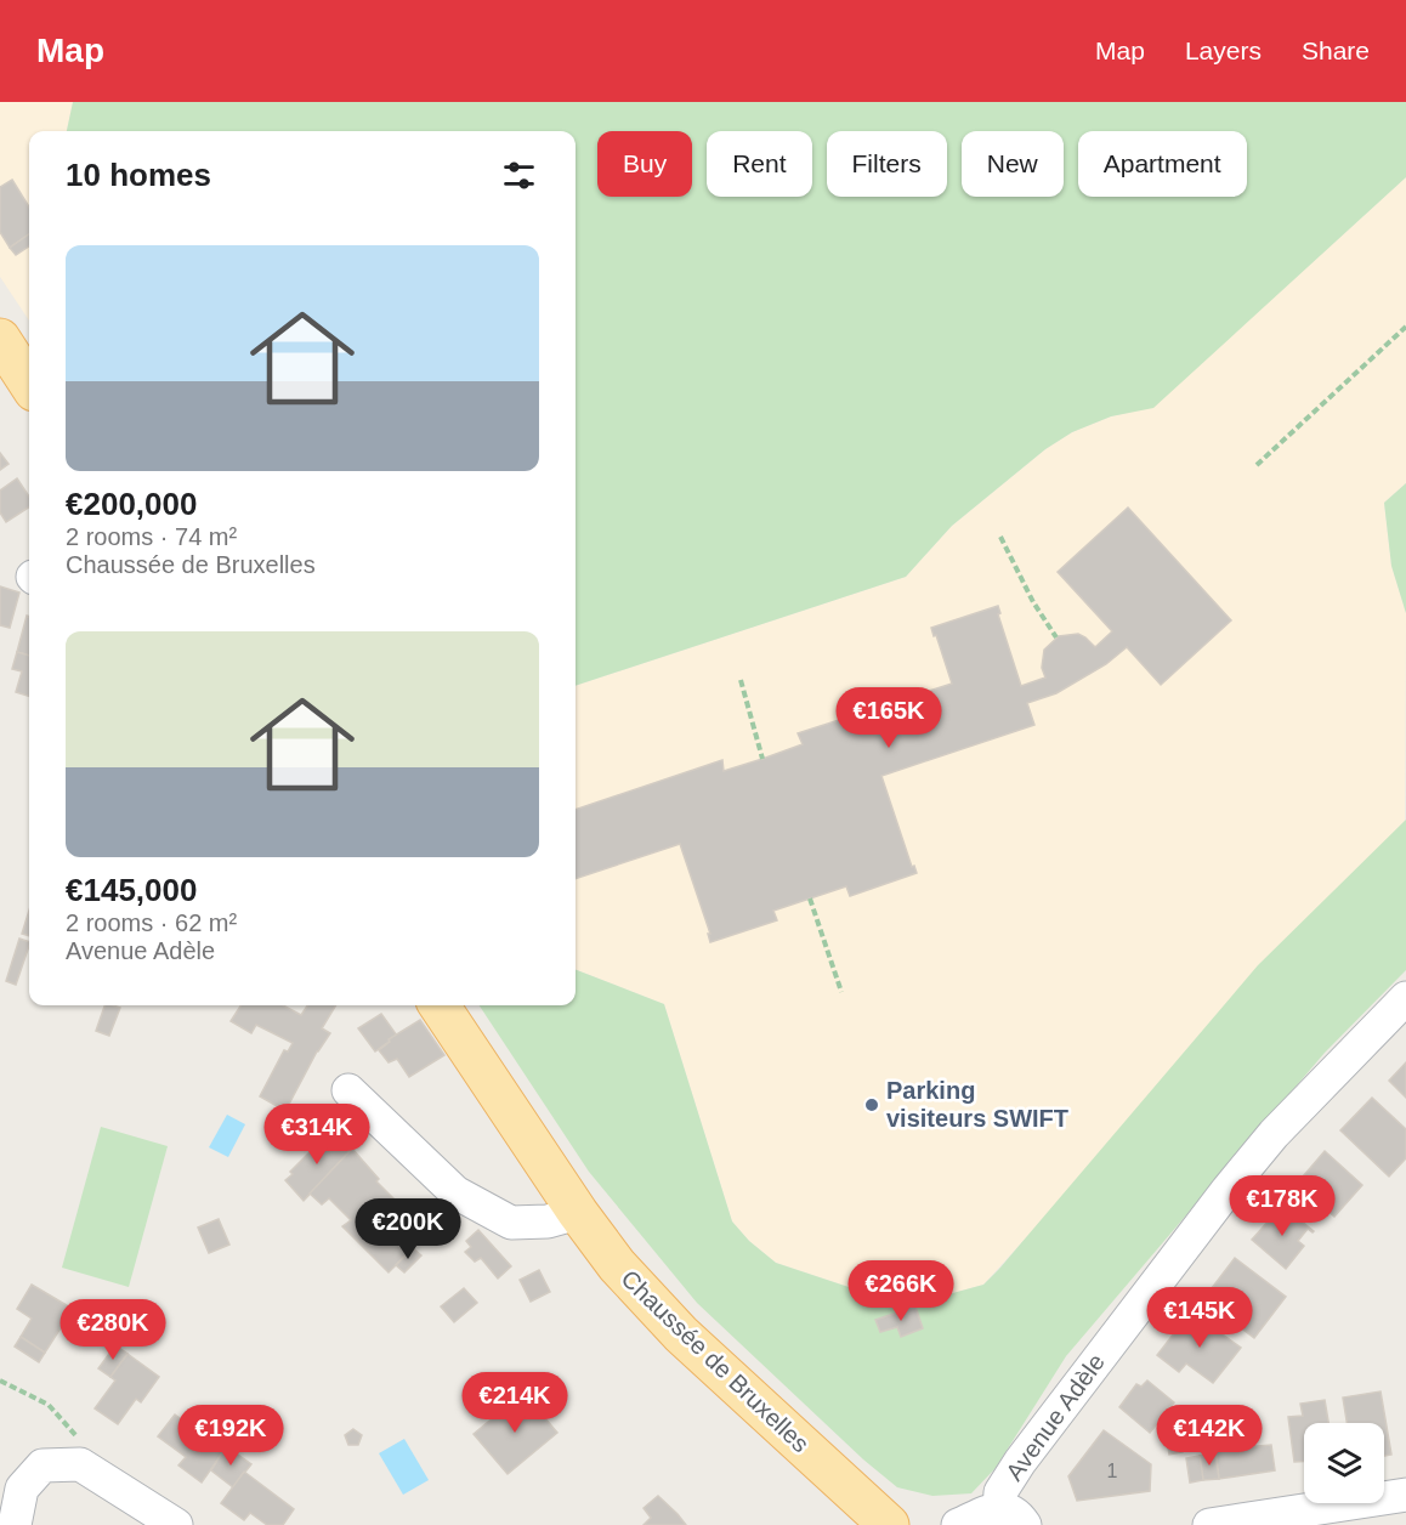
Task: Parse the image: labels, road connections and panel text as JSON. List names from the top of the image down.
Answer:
{
  "streets": {
    "main road": ["Chaussée de Bruxelles"],
    "street": ["Avenue Adèle"]
  },
  "places": ["Parking visiteurs SWIFT"],
  "house_numbers": ["1"],
  "page": {
    "header": "Map",
    "nav": ["Map", "Layers", "Share"],
    "chip": [
      "Buy",
      "Rent",
      "Filters",
      "New",
      "Apartment"
    ],
    "heading": "10 homes",
    "list": [
      {
        "name": "€200,000",
        "note": "2 rooms · 74 m² · Chaussée de Bruxelles"
      },
      {
        "name": "€145,000",
        "note": "2 rooms · 62 m² · Avenue Adèle"
      }
    ],
    "price": [
      "€165K",
      "€314K",
      "€178K",
      "€200K",
      "€266K",
      "€145K",
      "€280K",
      "€214K",
      "€192K",
      "€142K"
    ]
  }
}
